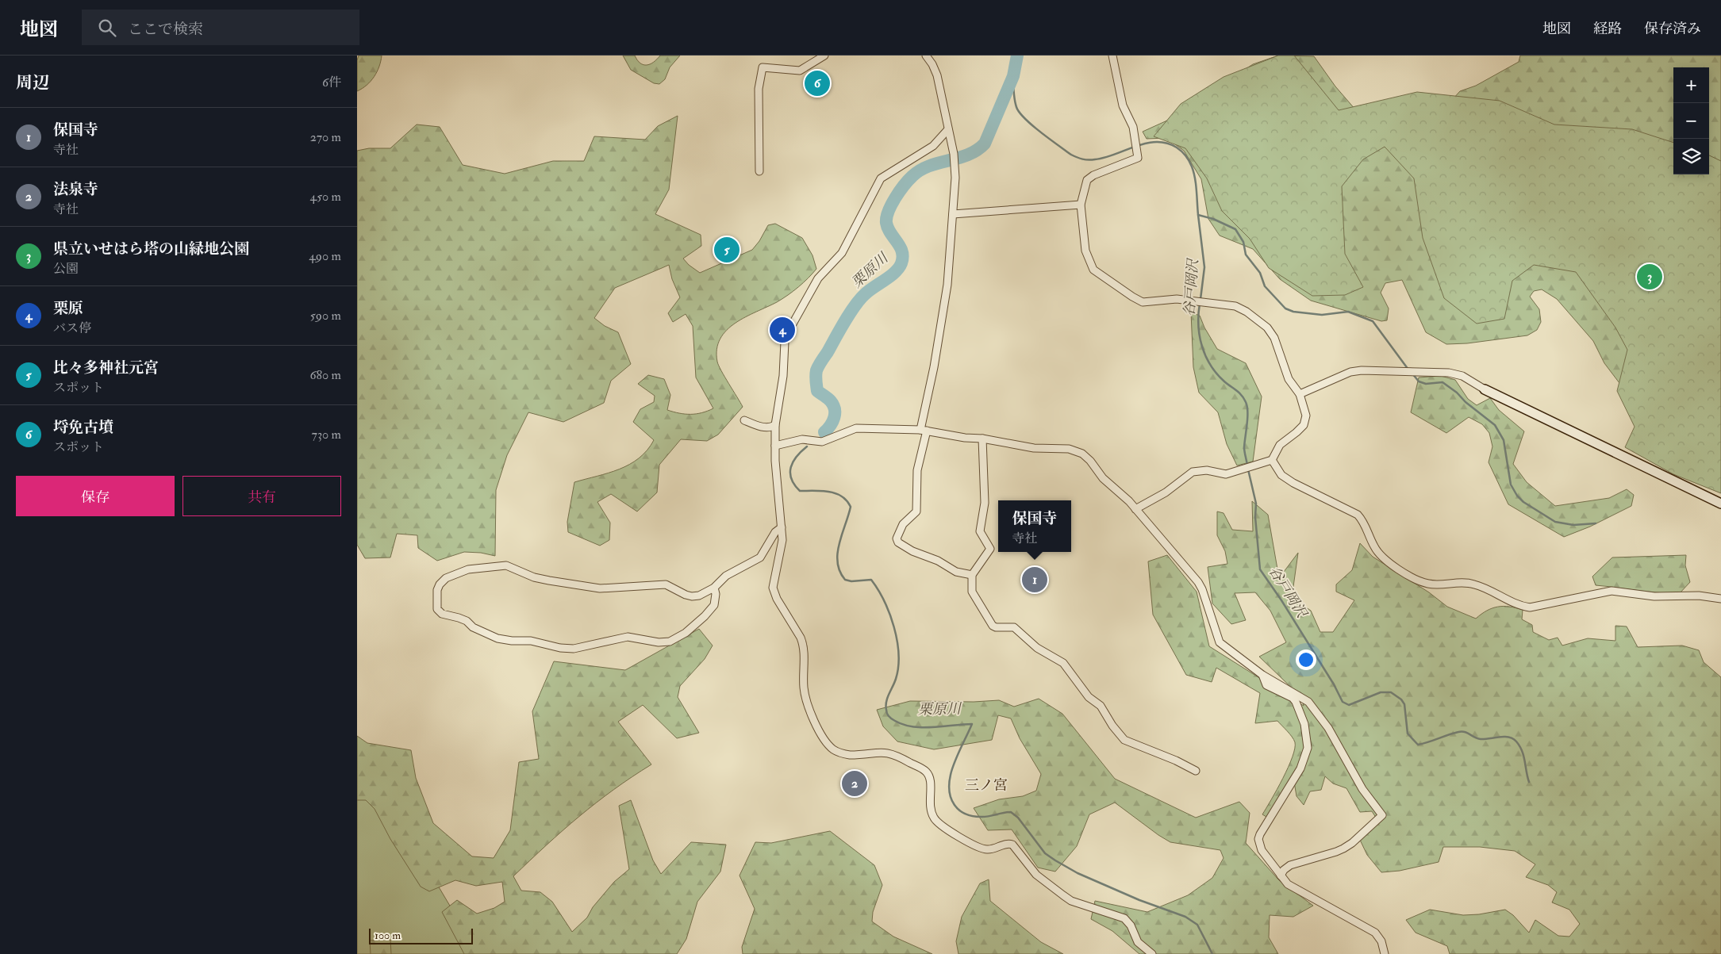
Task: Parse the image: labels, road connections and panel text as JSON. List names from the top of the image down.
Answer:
{
  "districts": ["三ノ宮"],
  "water": ["栗原川", "谷戸岡沢"],
  "scale_bar": "100 m",
  "page": {
    "header": "地図",
    "search": "ここで検索",
    "nav": ["地図", "経路", "保存済み"],
    "heading": ["周辺", "6件"],
    "map_buttons": ["+", "−"],
    "pins": [
      "6",
      "5",
      "3",
      "4",
      "1",
      "2"
    ],
    "list": [
      {
        "mark": "1",
        "name": "保国寺",
        "note": "寺社",
        "value": "270 m"
      },
      {
        "mark": "2",
        "name": "法泉寺",
        "note": "寺社",
        "value": "450 m"
      },
      {
        "mark": "3",
        "name": "県立いせはら塔の山緑地公園",
        "note": "公園",
        "value": "490 m"
      },
      {
        "mark": "4",
        "name": "栗原",
        "note": "バス停",
        "value": "590 m"
      },
      {
        "mark": "5",
        "name": "比々多神社元宮",
        "note": "スポット",
        "value": "680 m"
      },
      {
        "mark": "6",
        "name": "埒免古墳",
        "note": "スポット",
        "value": "730 m"
      }
    ],
    "buttons": ["保存", "共有"],
    "popup": ["保国寺", "寺社"],
    "scale": "100 m"
  }
}
